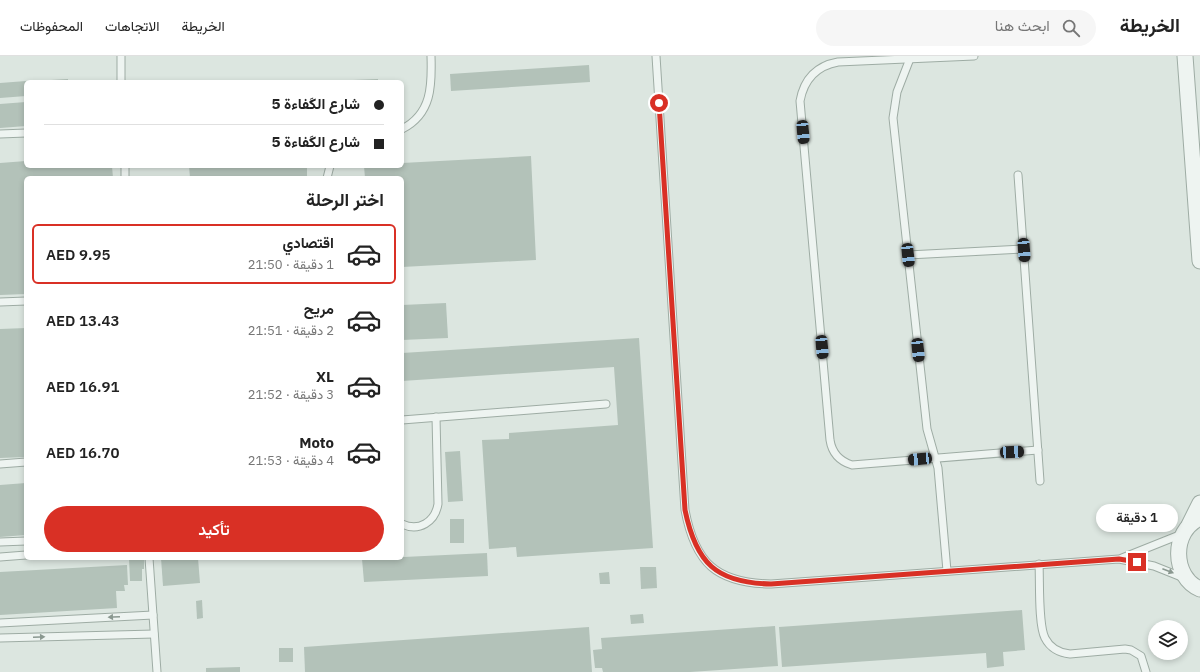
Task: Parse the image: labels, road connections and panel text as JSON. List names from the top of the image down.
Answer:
{
  "page": {
    "header": "الخريطة",
    "search": "ابحث هنا",
    "nav": ["الخريطة", "الاتجاهات", "المحفوظات"],
    "banner": ["شارع الكَفاءة 5", "شارع الكَفاءة 5"],
    "heading": "اختر الرحلة",
    "list": [
      {
        "name": "اقتصادي",
        "note": "1 دقيقة · 21:50",
        "value": "AED 9.95"
      },
      {
        "name": "مريح",
        "note": "2 دقيقة · 21:51",
        "value": "AED 13.43"
      },
      {
        "name": "XL",
        "note": "3 دقيقة · 21:52",
        "value": "AED 16.91"
      },
      {
        "name": "Moto",
        "note": "4 دقيقة · 21:53",
        "value": "AED 16.70"
      }
    ],
    "buttons": "تأكيد",
    "bubble": "1 دقيقة"
  }
}
